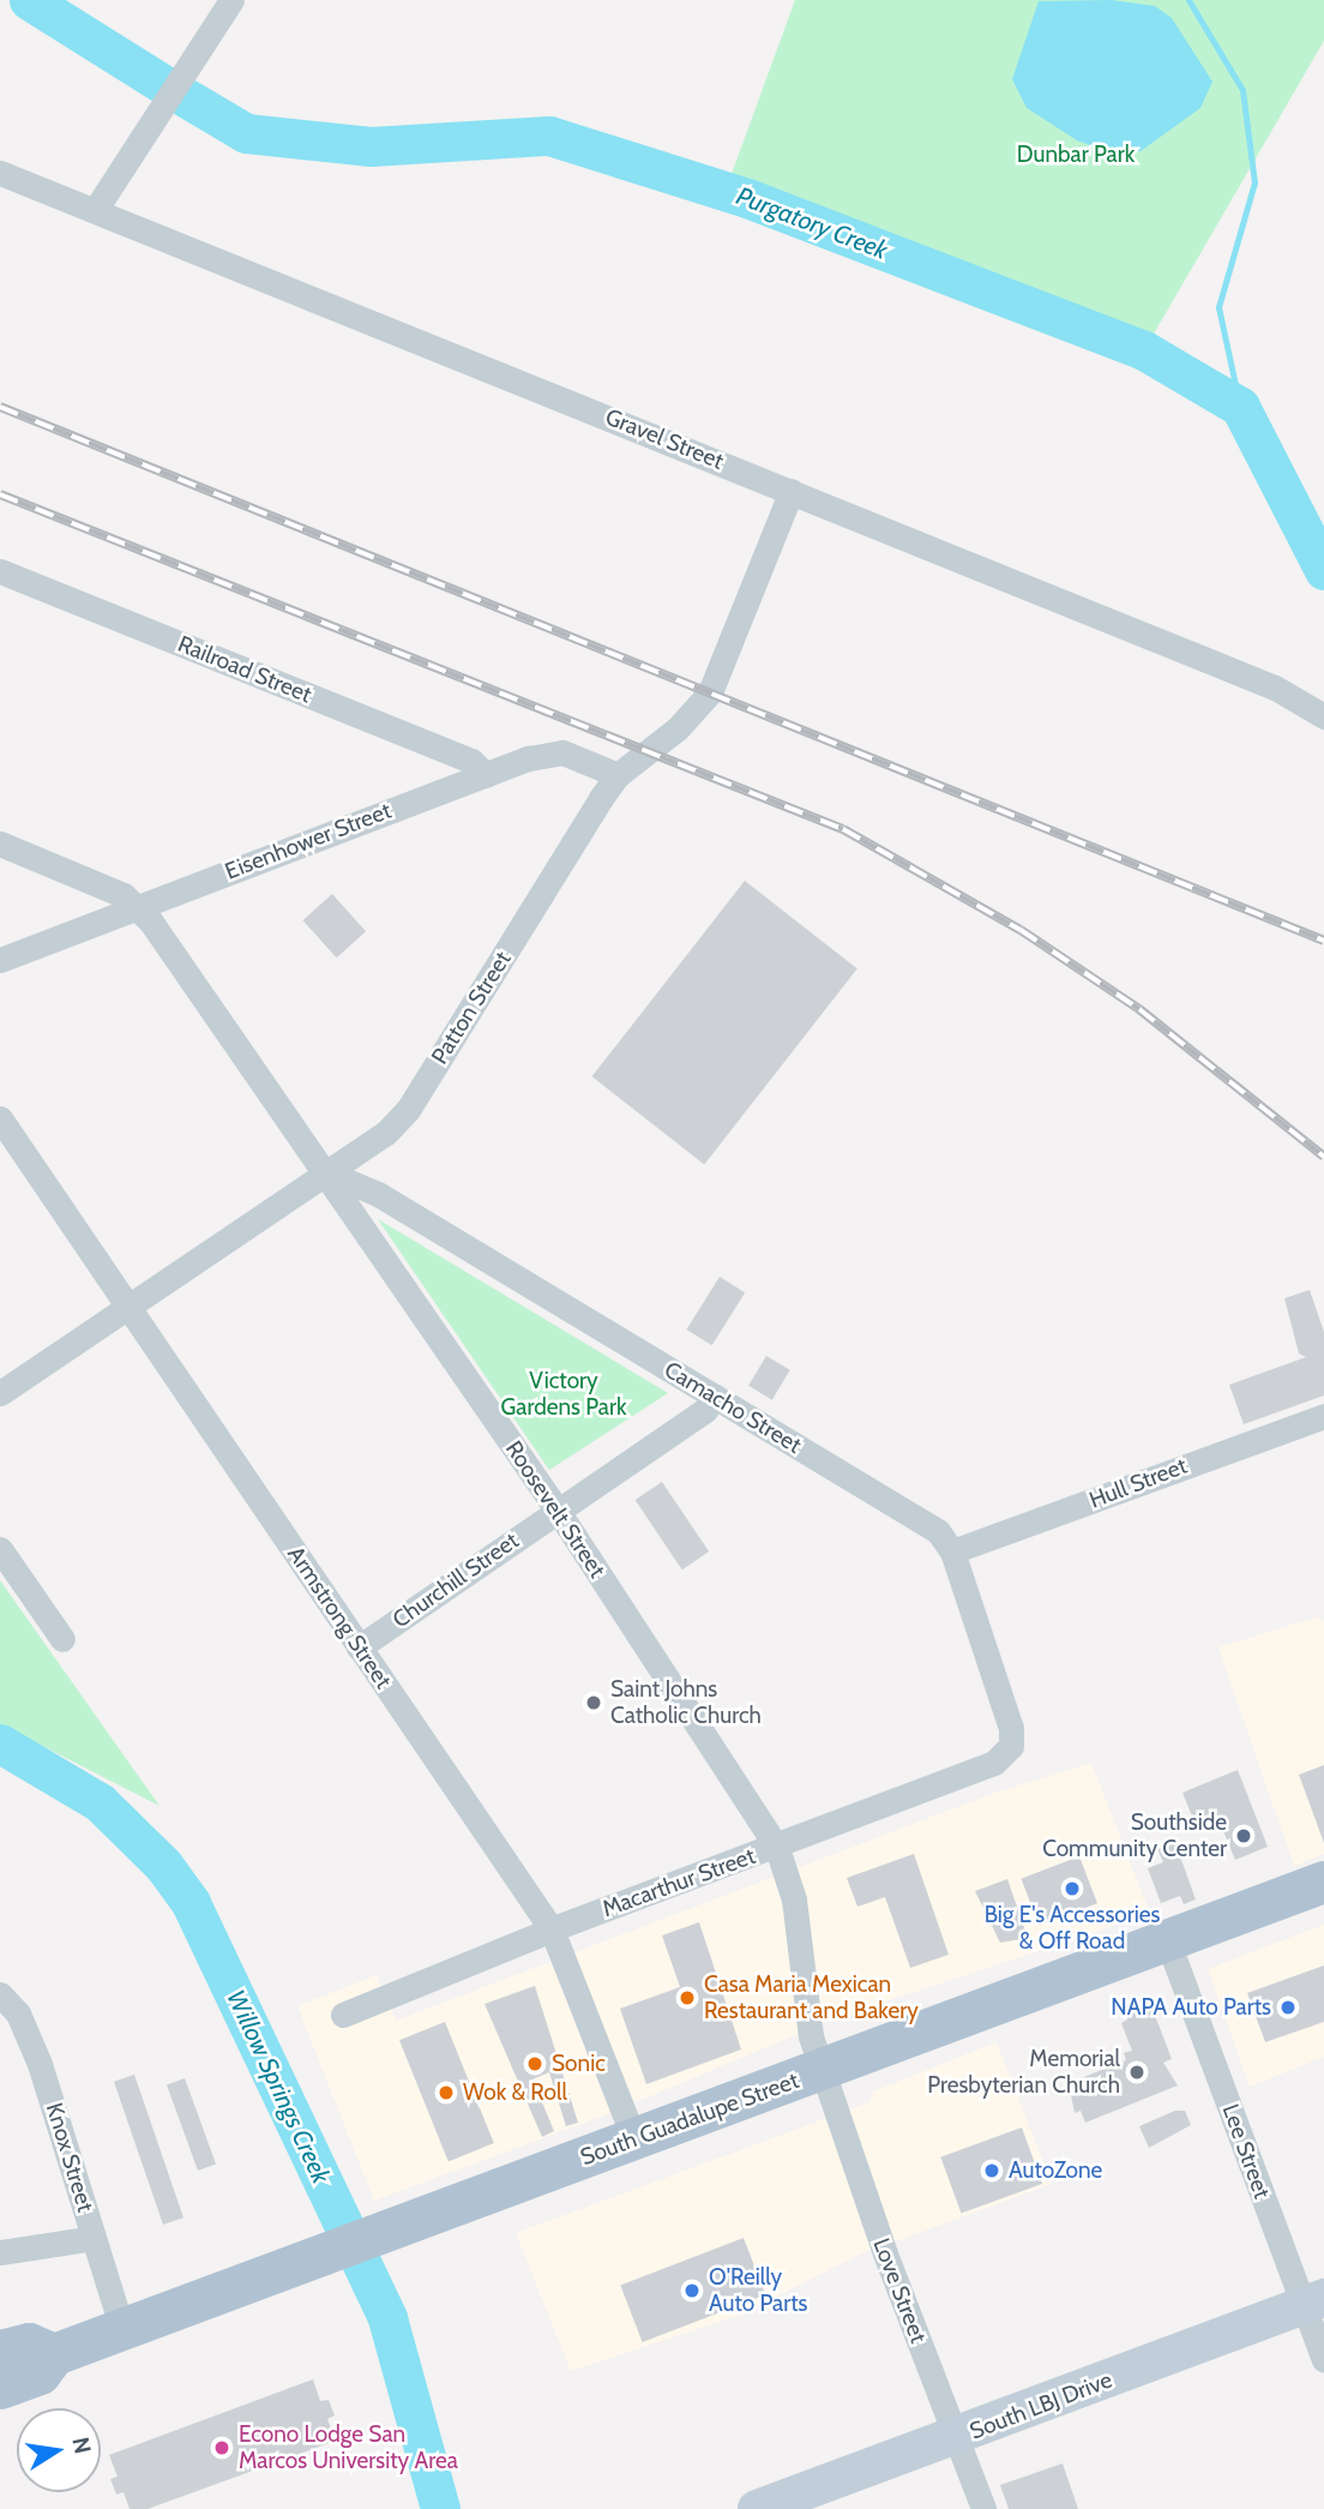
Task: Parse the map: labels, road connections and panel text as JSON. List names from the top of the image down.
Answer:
{
  "streets": {
    "main road": ["South Guadalupe Street"],
    "street": [
      "Gravel Street",
      "Railroad Street",
      "Eisenhower Street",
      "Patton Street",
      "Camacho Street",
      "Hull Street",
      "Roosevelt Street",
      "Churchill Street",
      "Armstrong Street",
      "Macarthur Street",
      "Lee Street",
      "Knox Street",
      "Love Street",
      "South LBJ Drive"
    ]
  },
  "crossings": [
    ["Gravel Street", "Patton Street"],
    ["Railroad Street", "Eisenhower Street"],
    ["Eisenhower Street", "Patton Street"],
    ["Eisenhower Street", "Roosevelt Street"],
    ["Patton Street", "Camacho Street"],
    ["Patton Street", "Roosevelt Street"],
    ["Patton Street", "Armstrong Street"],
    ["Camacho Street", "Hull Street"],
    ["Camacho Street", "Roosevelt Street"],
    ["Camacho Street", "Churchill Street"],
    ["Camacho Street", "Macarthur Street"],
    ["Roosevelt Street", "Churchill Street"],
    ["Roosevelt Street", "Macarthur Street"],
    ["Roosevelt Street", "South Guadalupe Street"],
    ["Roosevelt Street", "Love Street"],
    ["Churchill Street", "Armstrong Street"],
    ["Armstrong Street", "Macarthur Street"],
    ["Armstrong Street", "South Guadalupe Street"],
    ["South Guadalupe Street", "Lee Street"],
    ["South Guadalupe Street", "Knox Street"],
    ["South Guadalupe Street", "Love Street"],
    ["Lee Street", "South LBJ Drive"],
    ["Love Street", "South LBJ Drive"]
  ],
  "water": ["Purgatory Creek", "Willow Springs Creek"],
  "parks": ["Dunbar Park", "Victory Gardens Park"],
  "places": [
    "Saint Johns Catholic Church",
    "Southside Community Center",
    "Big E's Accessories & Off Road",
    "Casa Maria Mexican Restaurant and Bakery",
    "NAPA Auto Parts",
    "Sonic",
    "Memorial Presbyterian Church",
    "Wok & Roll",
    "AutoZone",
    "O'Reilly Auto Parts",
    "Econo Lodge San Marcos University Area"
  ],
  "north": "right"
}
